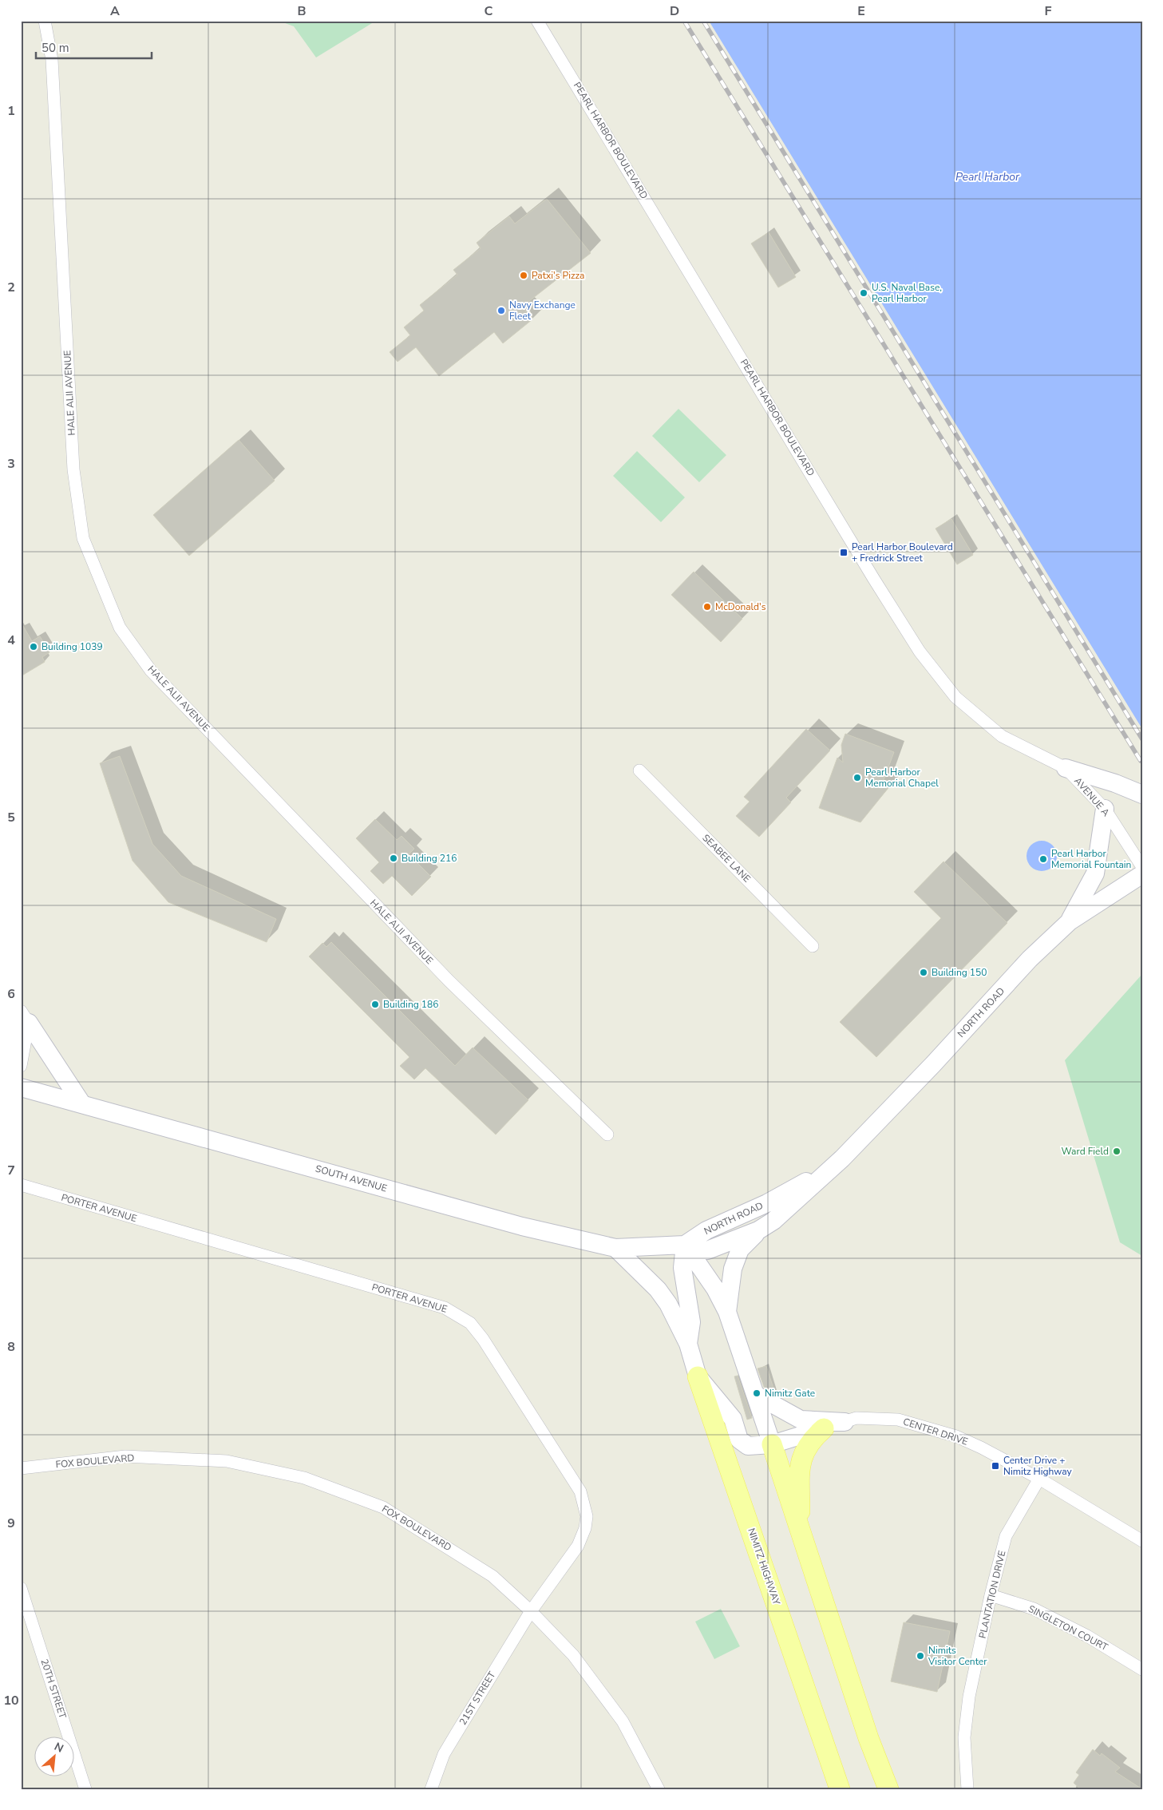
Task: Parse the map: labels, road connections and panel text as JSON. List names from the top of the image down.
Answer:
{
  "streets": {
    "main road": ["NIMITZ HIGHWAY"],
    "street": [
      "PEARL HARBOR BOULEVARD",
      "HALE ALII AVENUE",
      "AVENUE A",
      "SEABEE LANE",
      "NORTH ROAD",
      "SOUTH AVENUE",
      "PORTER AVENUE",
      "CENTER DRIVE",
      "FOX BOULEVARD",
      "PLANTATION DRIVE",
      "SINGLETON COURT",
      "20TH STREET",
      "21ST STREET"
    ]
  },
  "crossings": [
    ["PEARL HARBOR BOULEVARD", "AVENUE A"],
    ["NORTH ROAD", "SOUTH AVENUE"],
    ["SOUTH AVENUE", "NIMITZ HIGHWAY"],
    ["PORTER AVENUE", "FOX BOULEVARD"],
    ["PORTER AVENUE", "21ST STREET"],
    ["CENTER DRIVE", "PLANTATION DRIVE"],
    ["FOX BOULEVARD", "21ST STREET"],
    ["PLANTATION DRIVE", "SINGLETON COURT"]
  ],
  "water": ["Pearl Harbor"],
  "places": {
    "other": [
      "Patxi's Pizza",
      "U.S. Naval Base, Pearl Harbor",
      "Navy Exchange Fleet",
      "McDonald's",
      "Building 1039",
      "Pearl Harbor Memorial Chapel",
      "Building 216",
      "Pearl Harbor Memorial Fountain",
      "Building 150",
      "Building 186",
      "Ward Field",
      "Nimitz Gate",
      "Nimits Visitor Center"
    ],
    "transit": ["Pearl Harbor Boulevard + Fredrick Street", "Center Drive + Nimitz Highway"]
  },
  "scale_bar": "50 m",
  "north": "top right",
  "grid": {
    "columns": [
      "A",
      "B",
      "C",
      "D",
      "E",
      "F"
    ],
    "rows": [
      "1",
      "2",
      "3",
      "4",
      "5",
      "6",
      "7",
      "8",
      "9",
      "10"
    ]
  }
}
